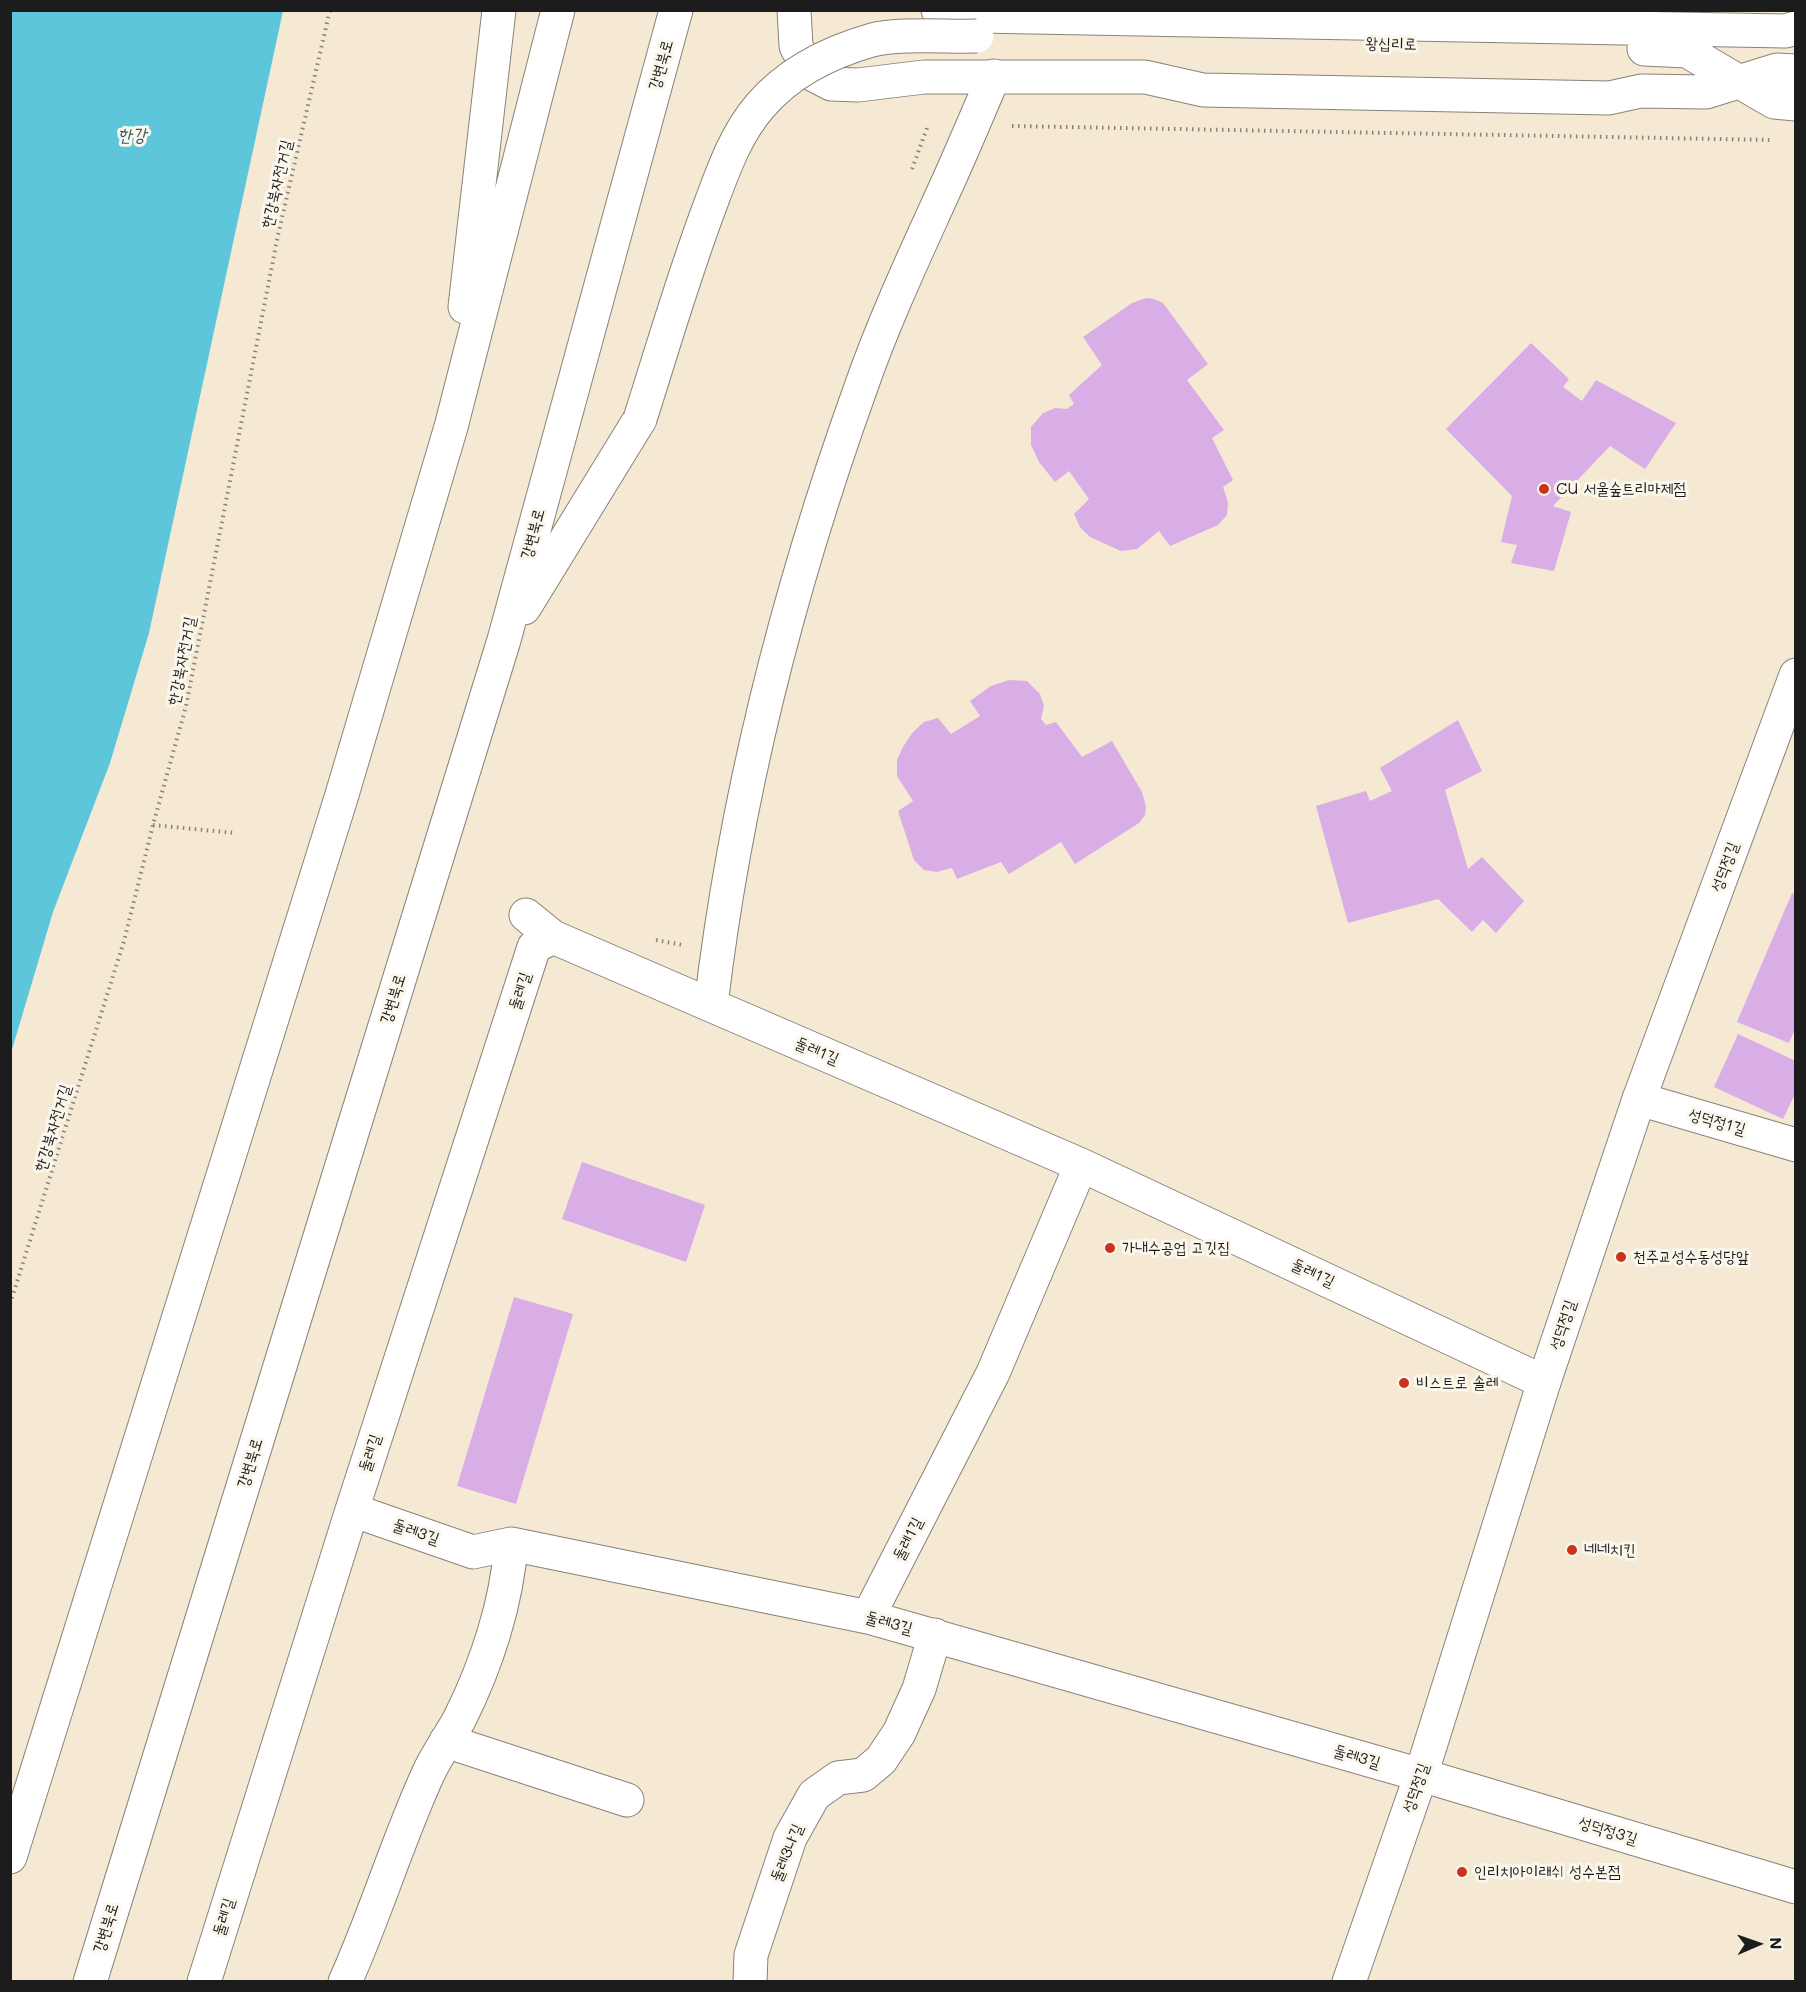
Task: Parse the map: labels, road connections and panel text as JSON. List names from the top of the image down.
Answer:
{
  "streets": {
    "main road": [
      "왕십리로",
      "강변북로",
      "성덕정길",
      "둘레길",
      "둘레1길",
      "성덕정1길",
      "둘레3길",
      "성덕정3길",
      "둘레3나길"
    ],
    "path": ["한강북자전거길"]
  },
  "crossings": [
    ["성덕정길", "둘레1길"],
    ["성덕정길", "성덕정1길"],
    ["성덕정길", "둘레3길"],
    ["성덕정길", "성덕정3길"],
    ["둘레길", "둘레1길"],
    ["둘레길", "둘레3길"],
    ["둘레1길", "둘레3길"],
    ["둘레3길", "성덕정3길"],
    ["둘레3길", "둘레3나길"]
  ],
  "water": ["한강"],
  "places": [
    "CU 서울숲트리마제점",
    "가내수공업 고깃집",
    "천주교성수동성당앞",
    "비스트로 솔레",
    "네네치킨",
    "인리치아이래쉬 성수본점"
  ],
  "north": "right"
}
